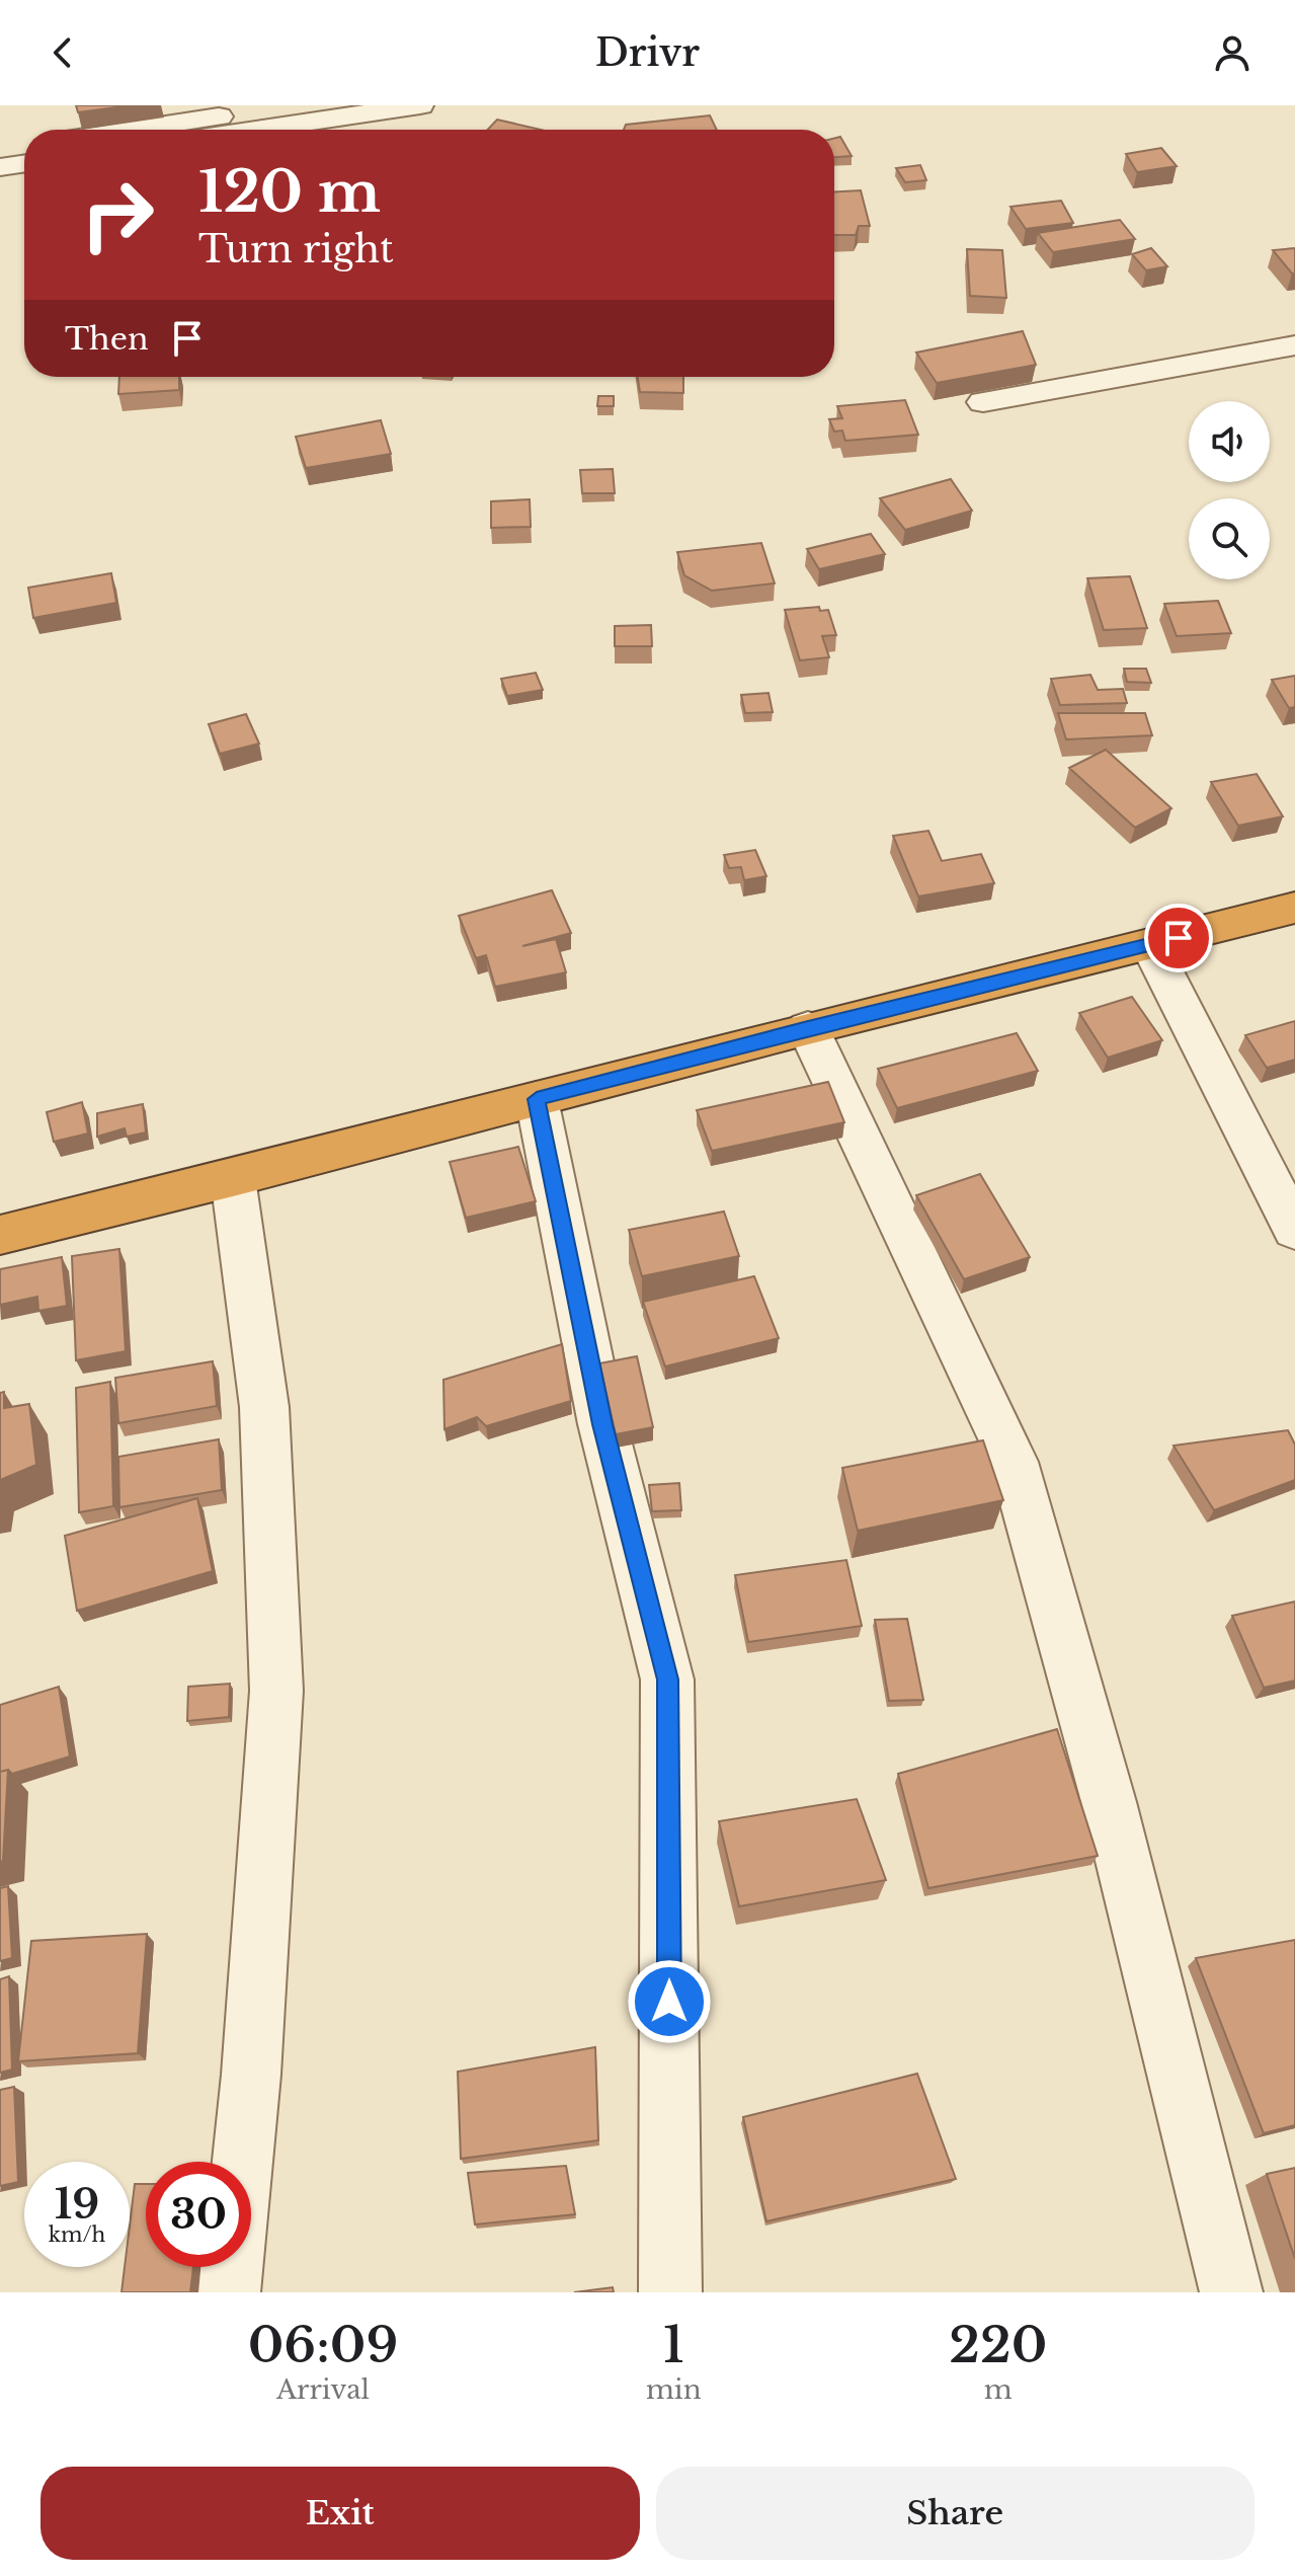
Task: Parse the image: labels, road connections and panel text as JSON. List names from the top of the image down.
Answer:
{
  "page": {
    "header": "Drivr",
    "turn": ["120 m", "Turn right"],
    "then": "Then",
    "speed": "19 km/h",
    "limit": "30",
    "eta": [
      "06:09",
      "Arrival",
      "1",
      "min",
      "220",
      "m"
    ],
    "buttons": ["Exit", "Share"]
  }
}
